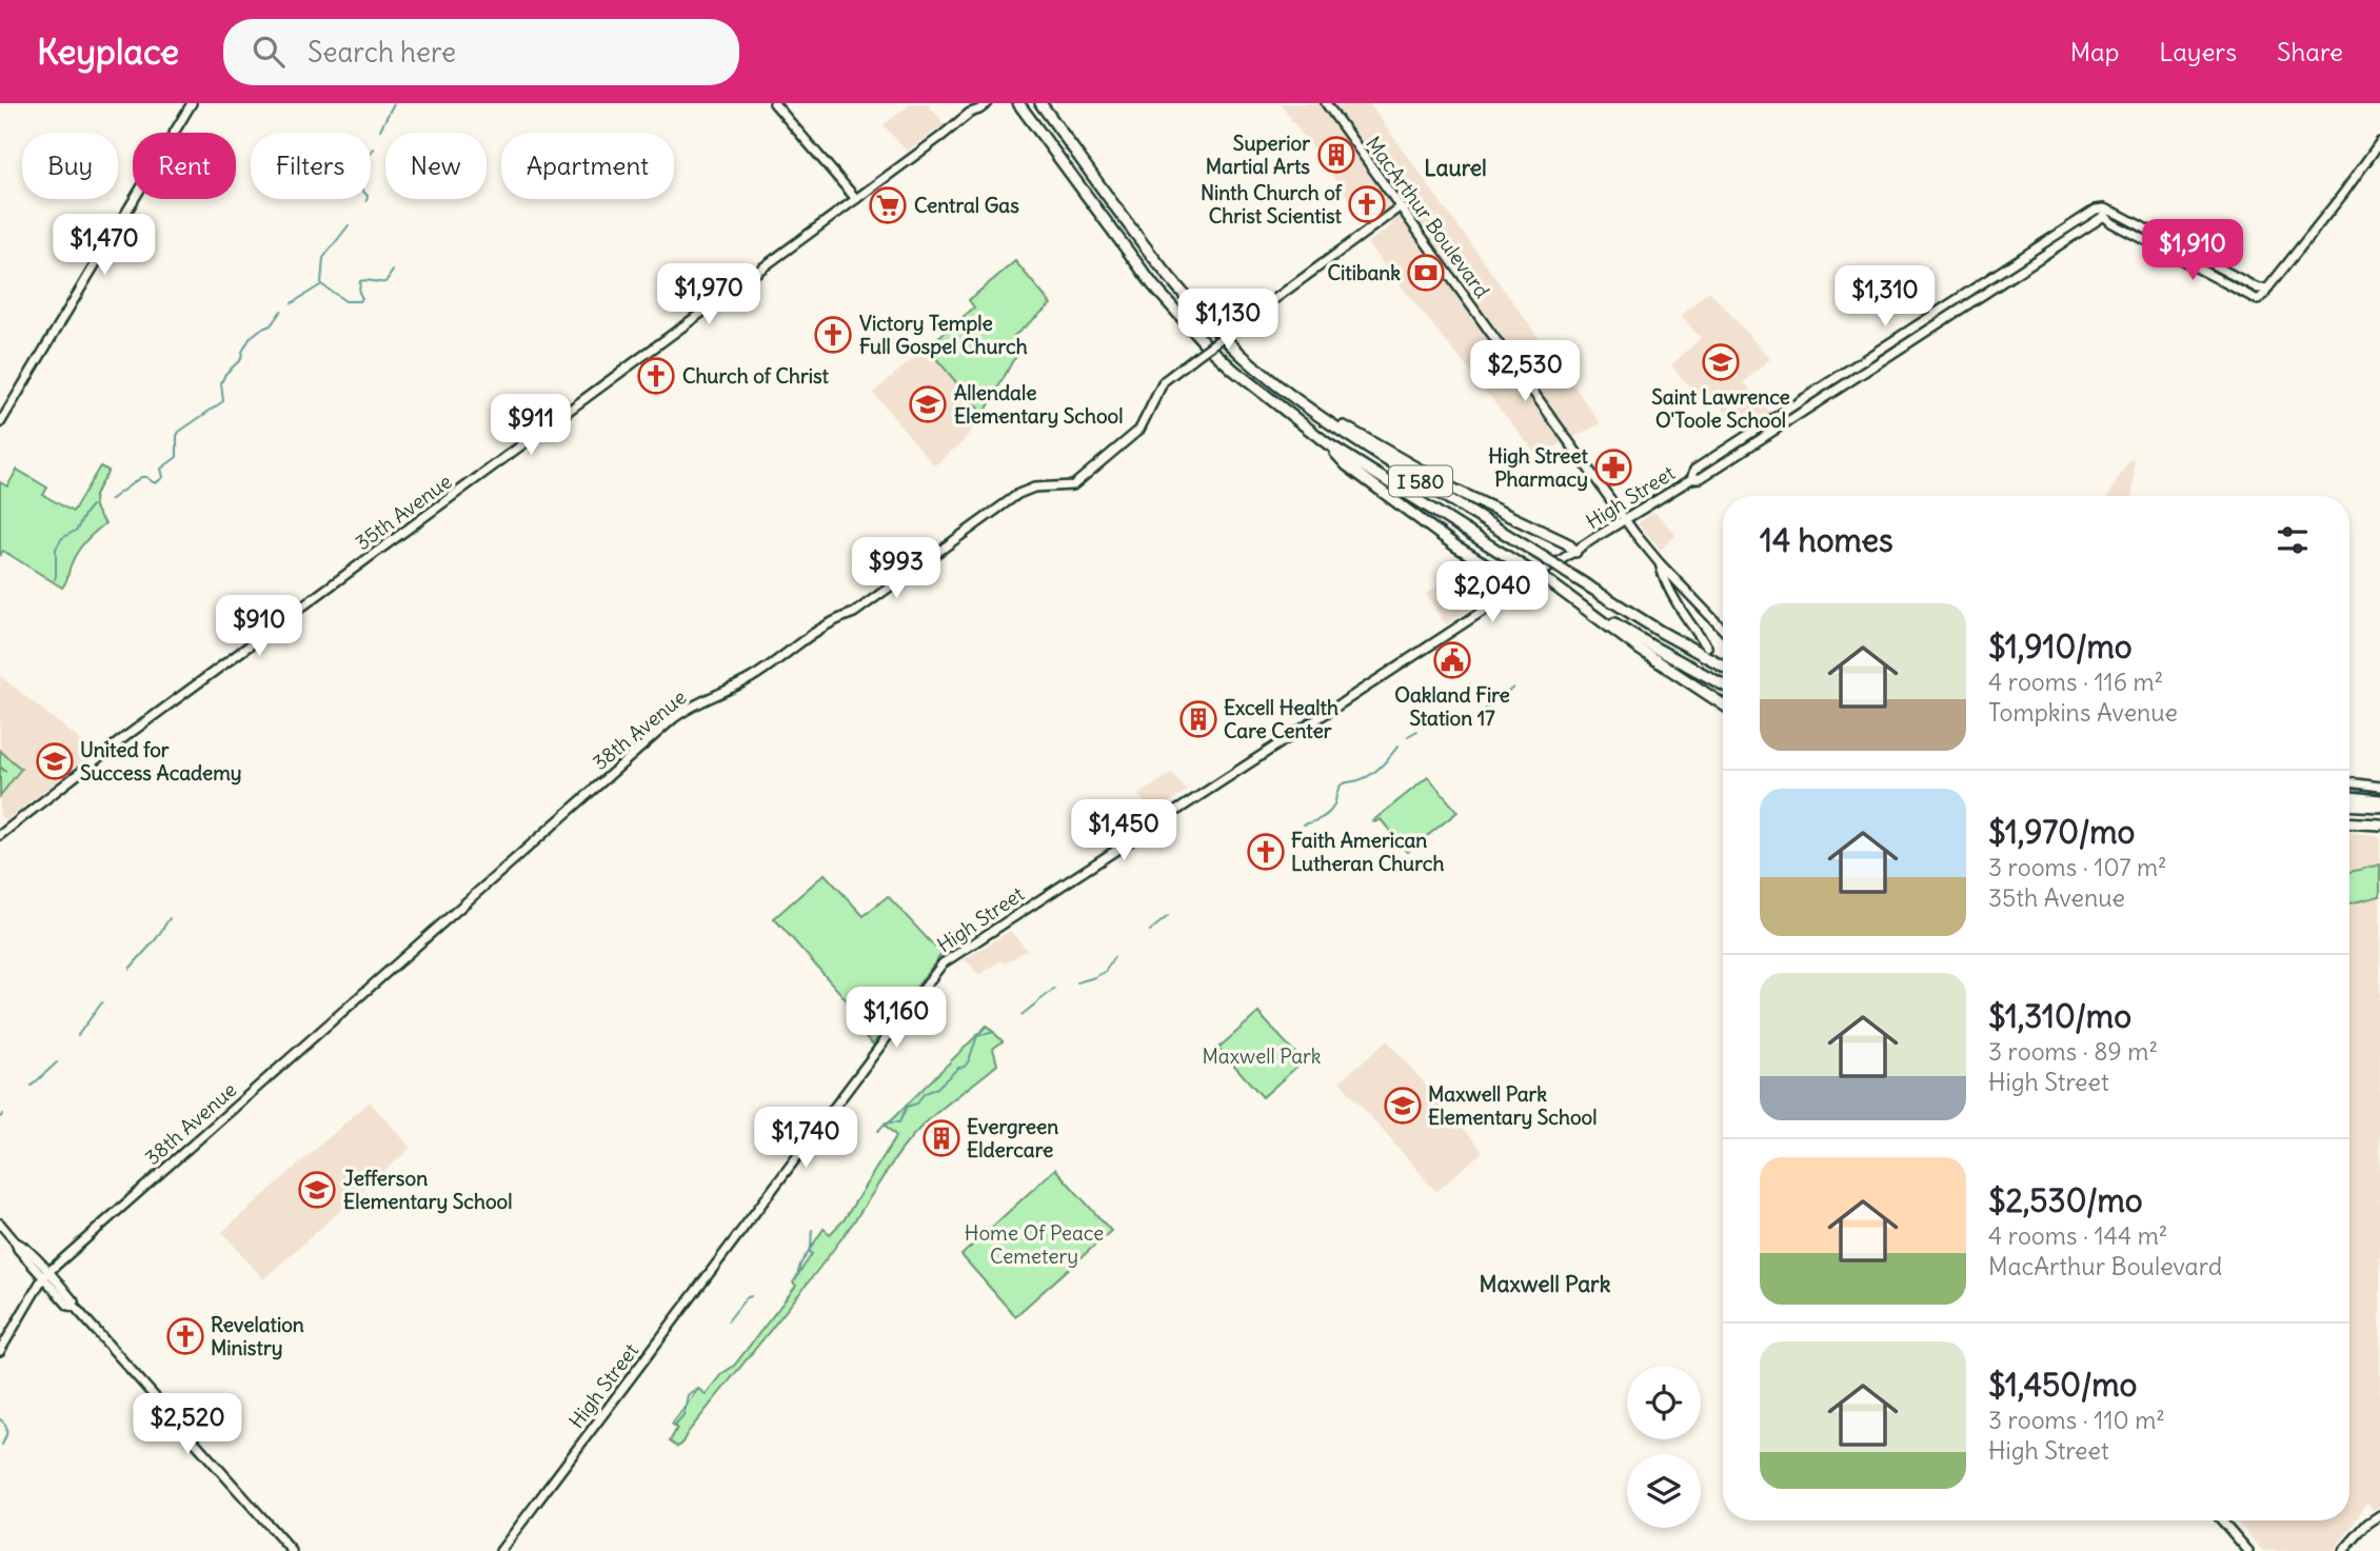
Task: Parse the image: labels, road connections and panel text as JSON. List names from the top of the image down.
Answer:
{
  "streets": {
    "highway": ["I 580"],
    "main road": [
      "MacArthur Boulevard",
      "High Street",
      "35th Avenue",
      "38th Avenue"
    ]
  },
  "crossings": [
    ["MacArthur Boulevard", "High Street"],
    ["MacArthur Boulevard", "38th Avenue"]
  ],
  "districts": ["Laurel", "Maxwell Park"],
  "parks": ["Maxwell Park", "Home Of Peace Cemetery"],
  "places": {
    "building": ["Superior Martial Arts", "Excell Health Care Center", "Evergreen Eldercare"],
    "church": [
      "Ninth Church of Christ Scientist",
      "Victory Temple Full Gospel Church",
      "Church of Christ",
      "Faith American Lutheran Church",
      "Revelation Ministry"
    ],
    "supermarket": ["Central Gas"],
    "bank": ["Citibank"],
    "school or university": [
      "Saint Lawrence O'Toole School",
      "Allendale Elementary School",
      "United for Success Academy",
      "Maxwell Park Elementary School",
      "Jefferson Elementary School"
    ],
    "pharmacy": ["High Street Pharmacy"],
    "public building": ["Oakland Fire Station 17"]
  },
  "page": {
    "header": "Keyplace",
    "search": "Search here",
    "nav": ["Map", "Layers", "Share"],
    "chip": [
      "Buy",
      "Rent",
      "Filters",
      "New",
      "Apartment"
    ],
    "price": [
      "$1,470",
      "$1,910",
      "$1,970",
      "$1,310",
      "$1,130",
      "$2,530",
      "$911",
      "$993",
      "$2,040",
      "$910",
      "$1,450",
      "$1,160",
      "$1,740",
      "$2,520"
    ],
    "heading": "14 homes",
    "list": [
      {
        "name": "$1,910/mo",
        "note": "4 rooms · 116 m² · Tompkins Avenue"
      },
      {
        "name": "$1,970/mo",
        "note": "3 rooms · 107 m² · 35th Avenue"
      },
      {
        "name": "$1,310/mo",
        "note": "3 rooms · 89 m² · High Street"
      },
      {
        "name": "$2,530/mo",
        "note": "4 rooms · 144 m² · MacArthur Boulevard"
      },
      {
        "name": "$1,450/mo",
        "note": "3 rooms · 110 m² · High Street"
      }
    ]
  }
}
